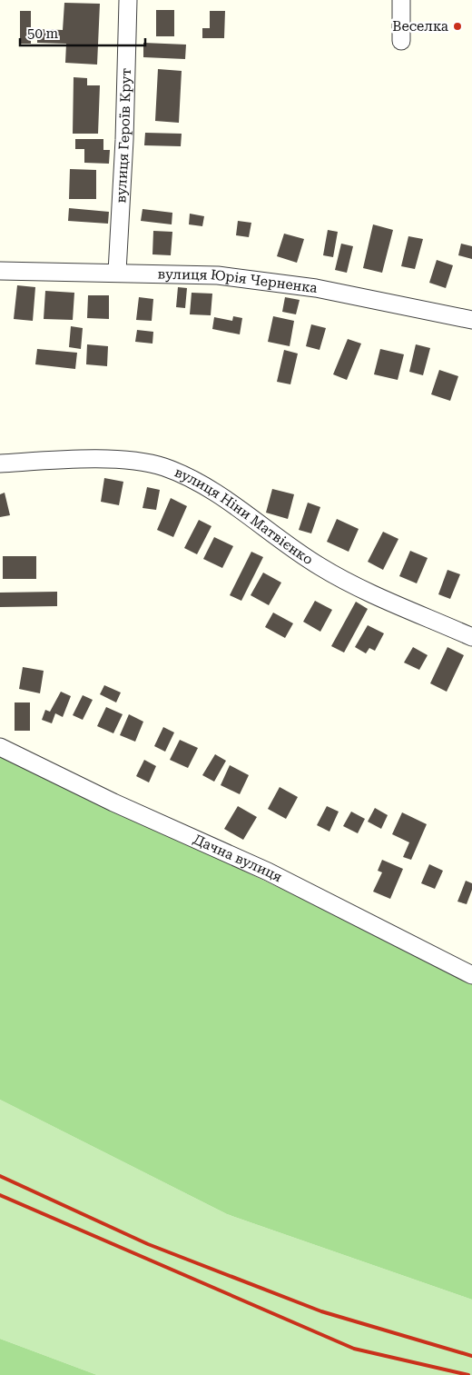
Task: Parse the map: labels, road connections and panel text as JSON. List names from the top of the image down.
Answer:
{
  "streets": {
    "street": [
      "вулиця Героїв Крут",
      "вулиця Юрія Черненка",
      "вулиця Ніни Матвієнко",
      "Дачна вулиця"
    ]
  },
  "crossings": [
    ["вулиця Героїв Крут", "вулиця Юрія Черненка"]
  ],
  "places": ["Веселка"],
  "scale_bar": "50 m"
}
